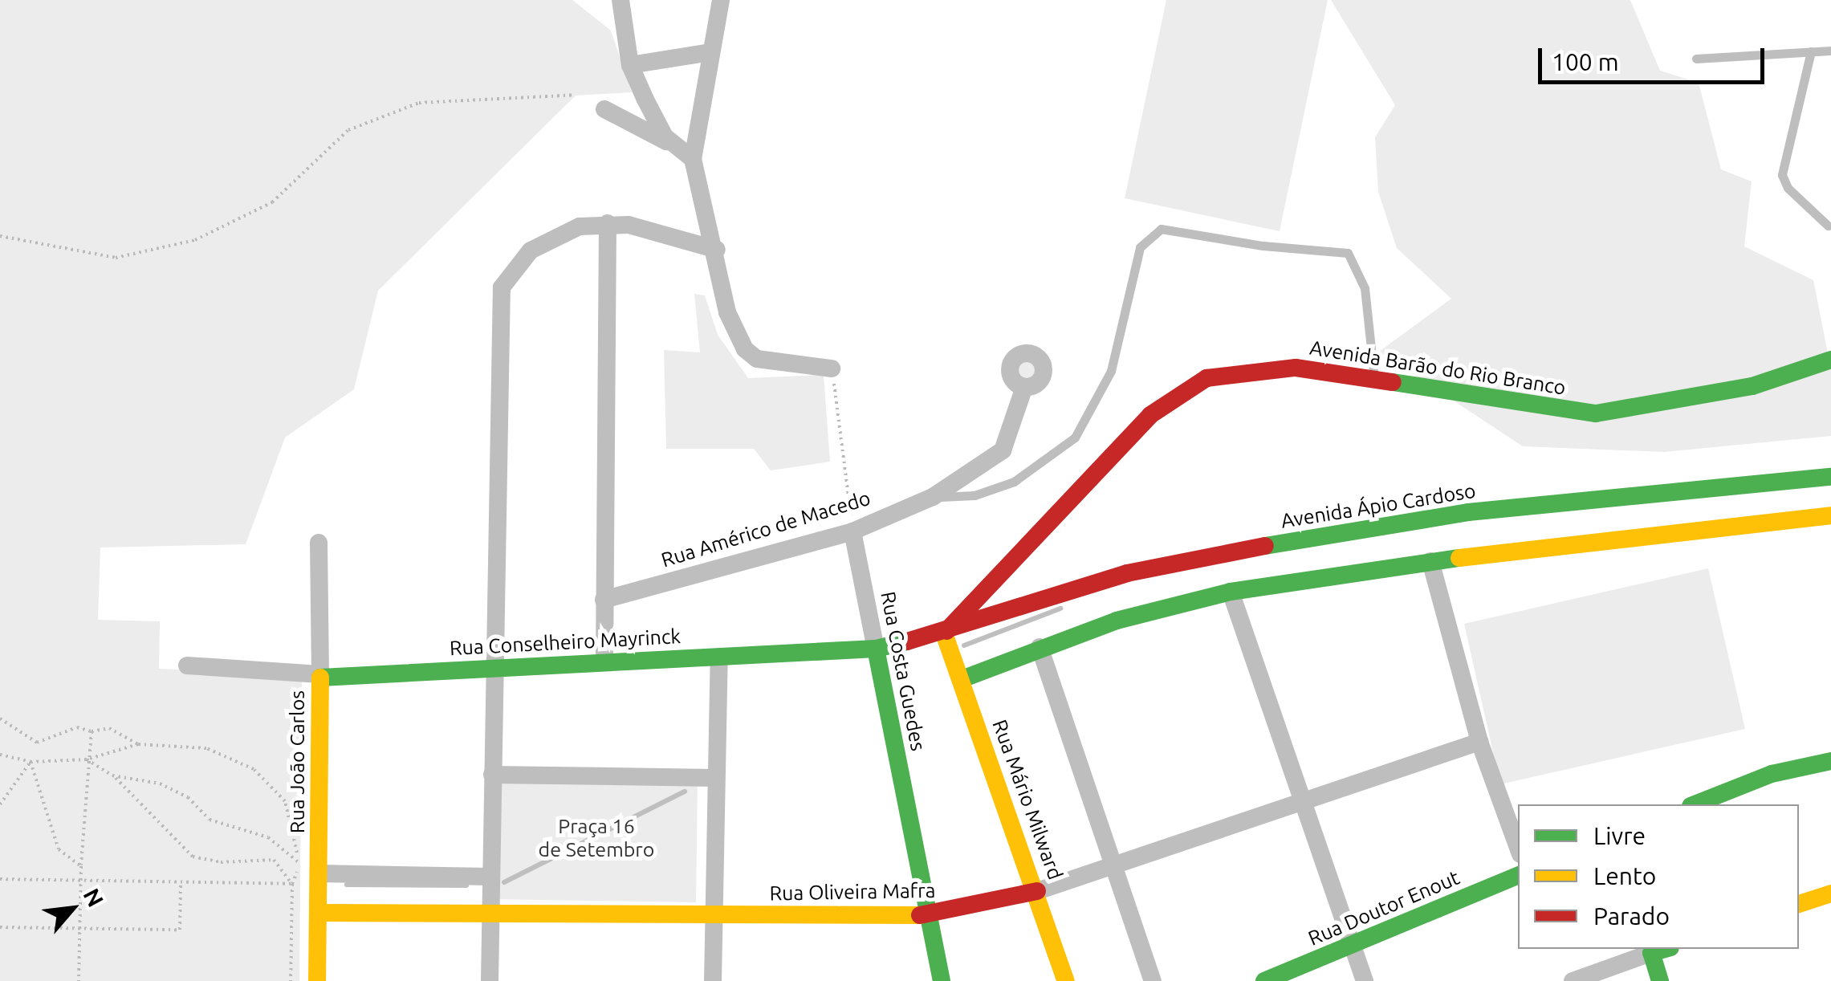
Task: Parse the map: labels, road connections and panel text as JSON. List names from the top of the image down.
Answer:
{
  "streets": {
    "street": [
      "Avenida Barão do Rio Branco",
      "Avenida Ápio Cardoso",
      "Rua Américo de Macedo",
      "Rua Conselheiro Mayrinck",
      "Rua Costa Guedes",
      "Rua João Carlos",
      "Rua Mário Milward",
      "Rua Oliveira Mafra",
      "Rua Doutor Enout"
    ]
  },
  "crossings": [
    ["Avenida Barão do Rio Branco", "Avenida Ápio Cardoso"],
    ["Avenida Barão do Rio Branco", "Rua Conselheiro Mayrinck"],
    ["Avenida Barão do Rio Branco", "Rua Mário Milward"],
    ["Avenida Ápio Cardoso", "Rua Conselheiro Mayrinck"],
    ["Avenida Ápio Cardoso", "Rua Mário Milward"],
    ["Rua Américo de Macedo", "Rua Costa Guedes"],
    ["Rua Conselheiro Mayrinck", "Rua Costa Guedes"],
    ["Rua Conselheiro Mayrinck", "Rua João Carlos"],
    ["Rua Conselheiro Mayrinck", "Rua Mário Milward"],
    ["Rua Costa Guedes", "Rua Oliveira Mafra"],
    ["Rua João Carlos", "Rua Oliveira Mafra"],
    ["Rua Mário Milward", "Rua Oliveira Mafra"]
  ],
  "parks": ["Praça 16 de Setembro"],
  "legend": ["Livre", "Lento", "Parado"],
  "scale_bar": "100 m",
  "north": "top right"
}
